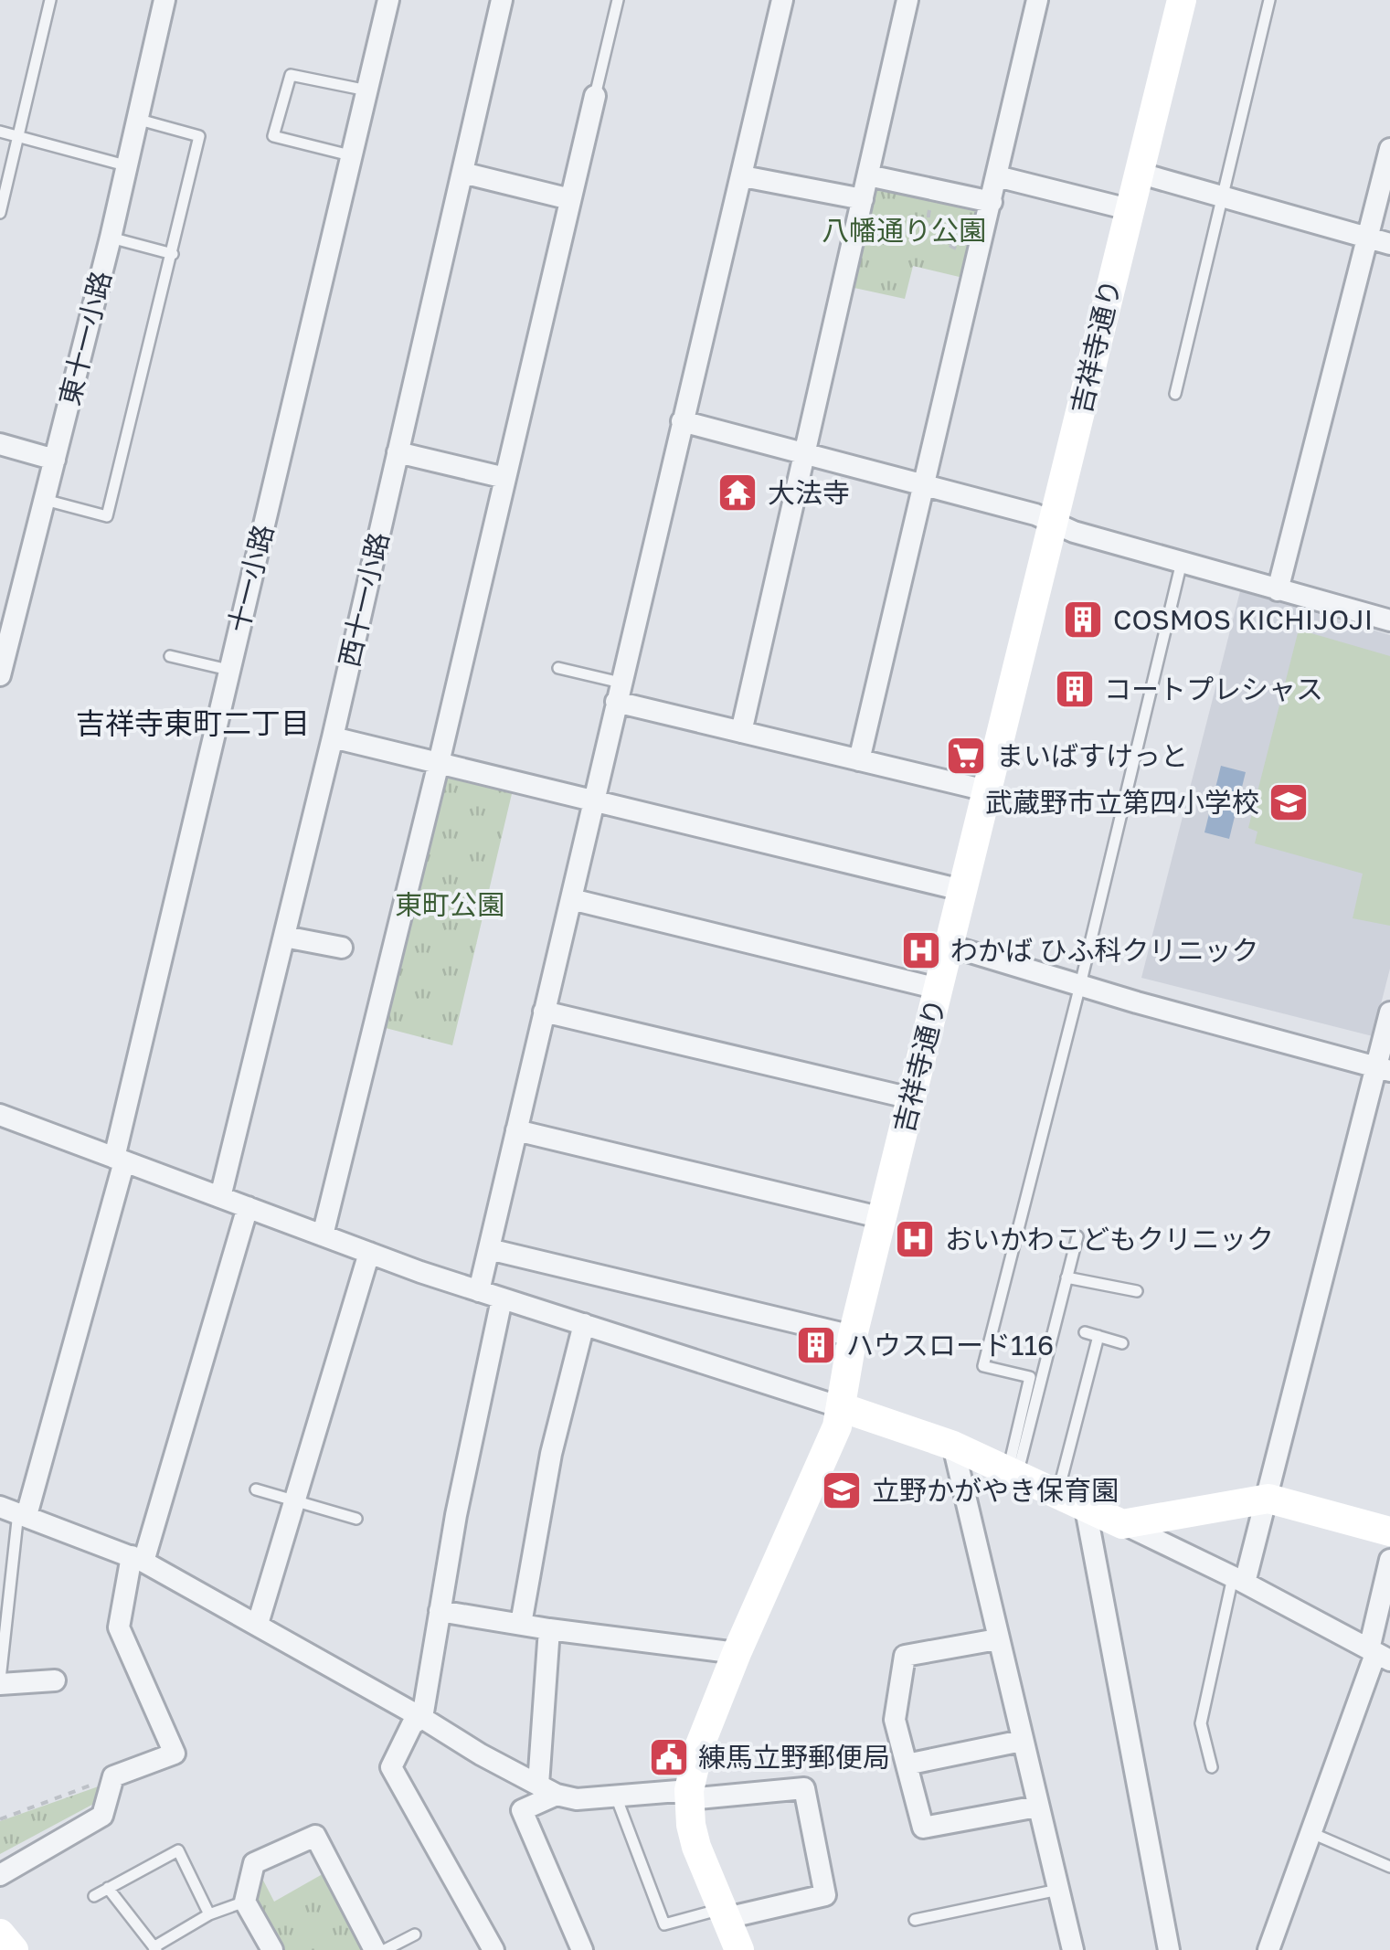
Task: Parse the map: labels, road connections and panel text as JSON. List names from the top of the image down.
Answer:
{
  "streets": {
    "main road": ["吉祥寺通り"],
    "street": ["東十一小路", "十一小路", "西十一小路"]
  },
  "districts": ["吉祥寺東町二丁目"],
  "parks": ["八幡通り公園", "東町公園"],
  "places": {
    "temple": ["大法寺"],
    "building": ["COSMOS KICHIJOJI", "コートプレシャス", "ハウスロード116"],
    "supermarket": ["まいばすけっと"],
    "school or university": ["武蔵野市立第四小学校", "立野かがやき保育園"],
    "hospital": ["わかば ひふ科クリニック", "おいかわこどもクリニック"],
    "public building": ["練馬立野郵便局"]
  }
}
